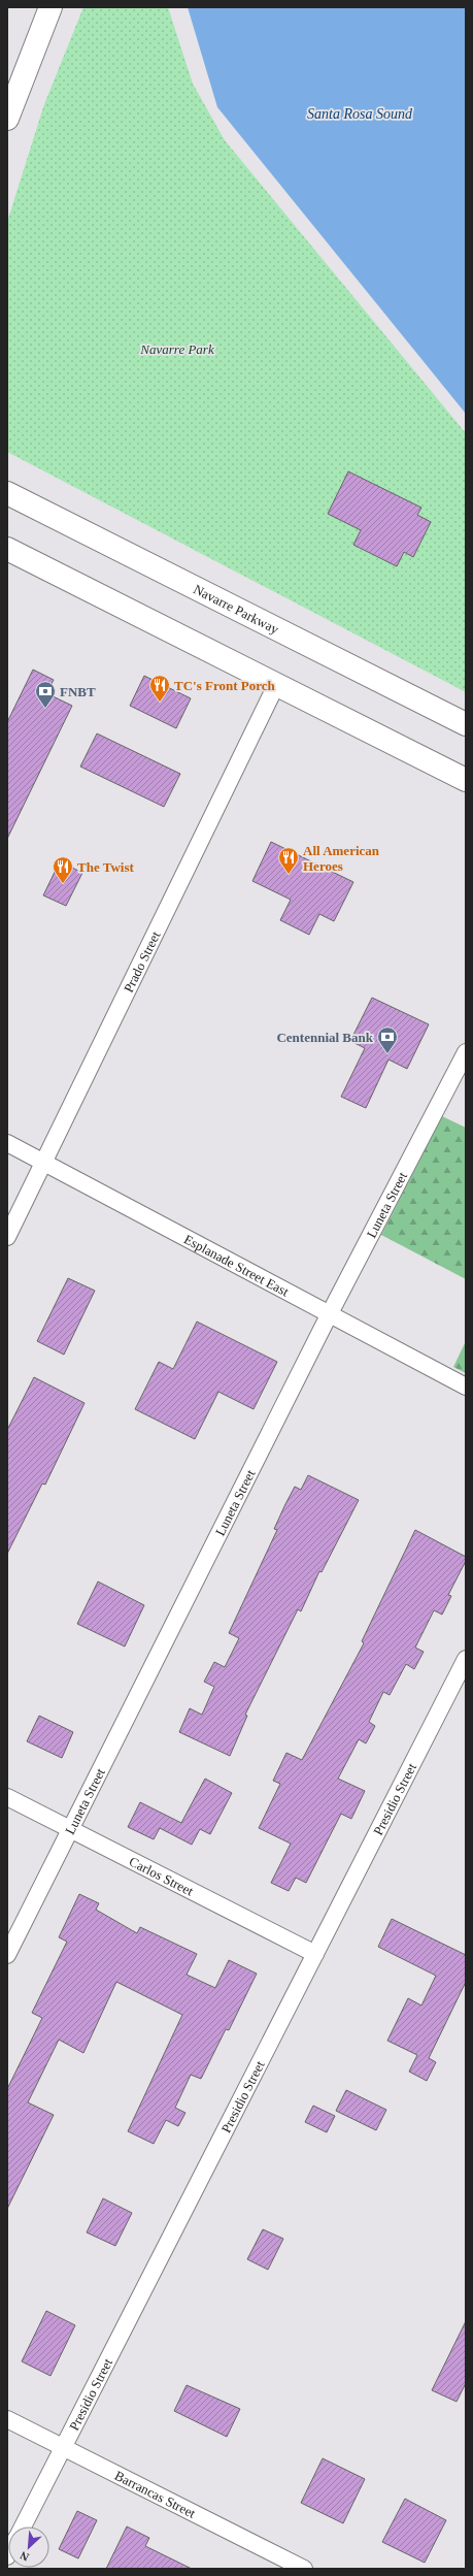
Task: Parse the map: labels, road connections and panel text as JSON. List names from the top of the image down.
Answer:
{
  "streets": {
    "main road": ["Navarre Parkway"],
    "street": [
      "Prado Street",
      "Luneta Street",
      "Esplanade Street East",
      "Presidio Street",
      "Carlos Street",
      "Barrancas Street"
    ]
  },
  "crossings": [
    ["Prado Street", "Esplanade Street East"],
    ["Luneta Street", "Esplanade Street East"],
    ["Luneta Street", "Carlos Street"],
    ["Presidio Street", "Carlos Street"],
    ["Presidio Street", "Barrancas Street"]
  ],
  "water": ["Santa Rosa Sound"],
  "parks": ["Navarre Park"],
  "places": {
    "restaurant": ["TC's Front Porch", "All American Heroes", "The Twist"],
    "bank": ["FNBT", "Centennial Bank"]
  },
  "north": "bottom left"
}
